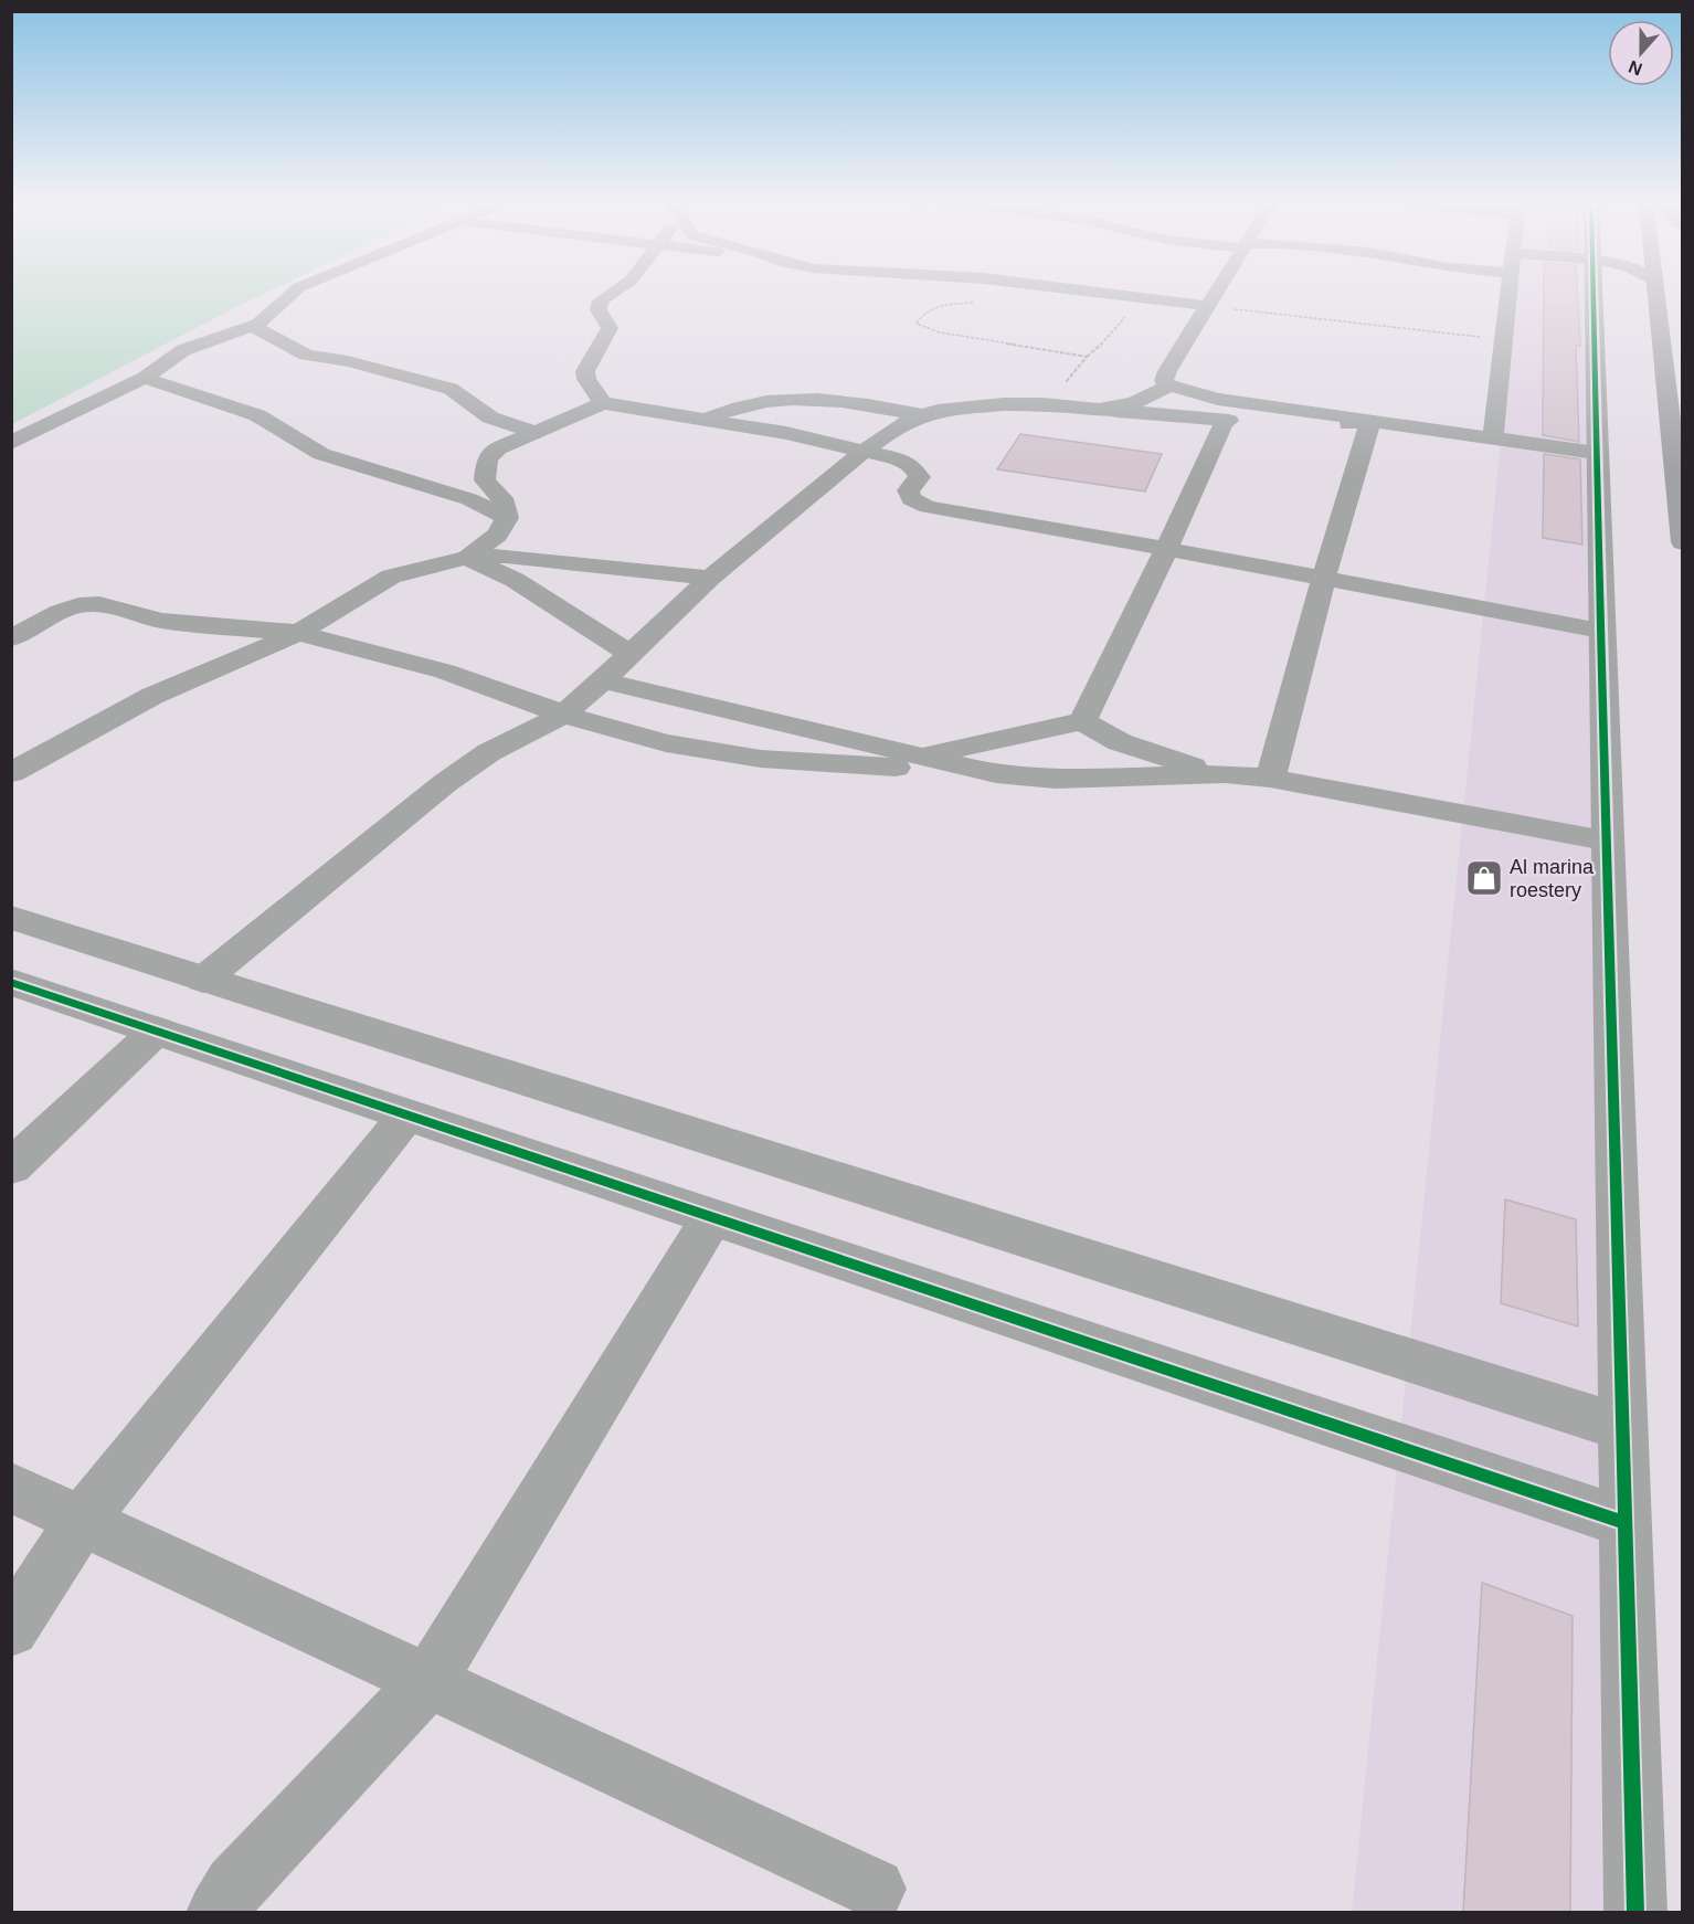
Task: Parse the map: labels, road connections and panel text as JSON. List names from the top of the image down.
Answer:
{
  "places": {
    "shop": ["Al marina roestery"]
  },
  "north": "bottom"
}
